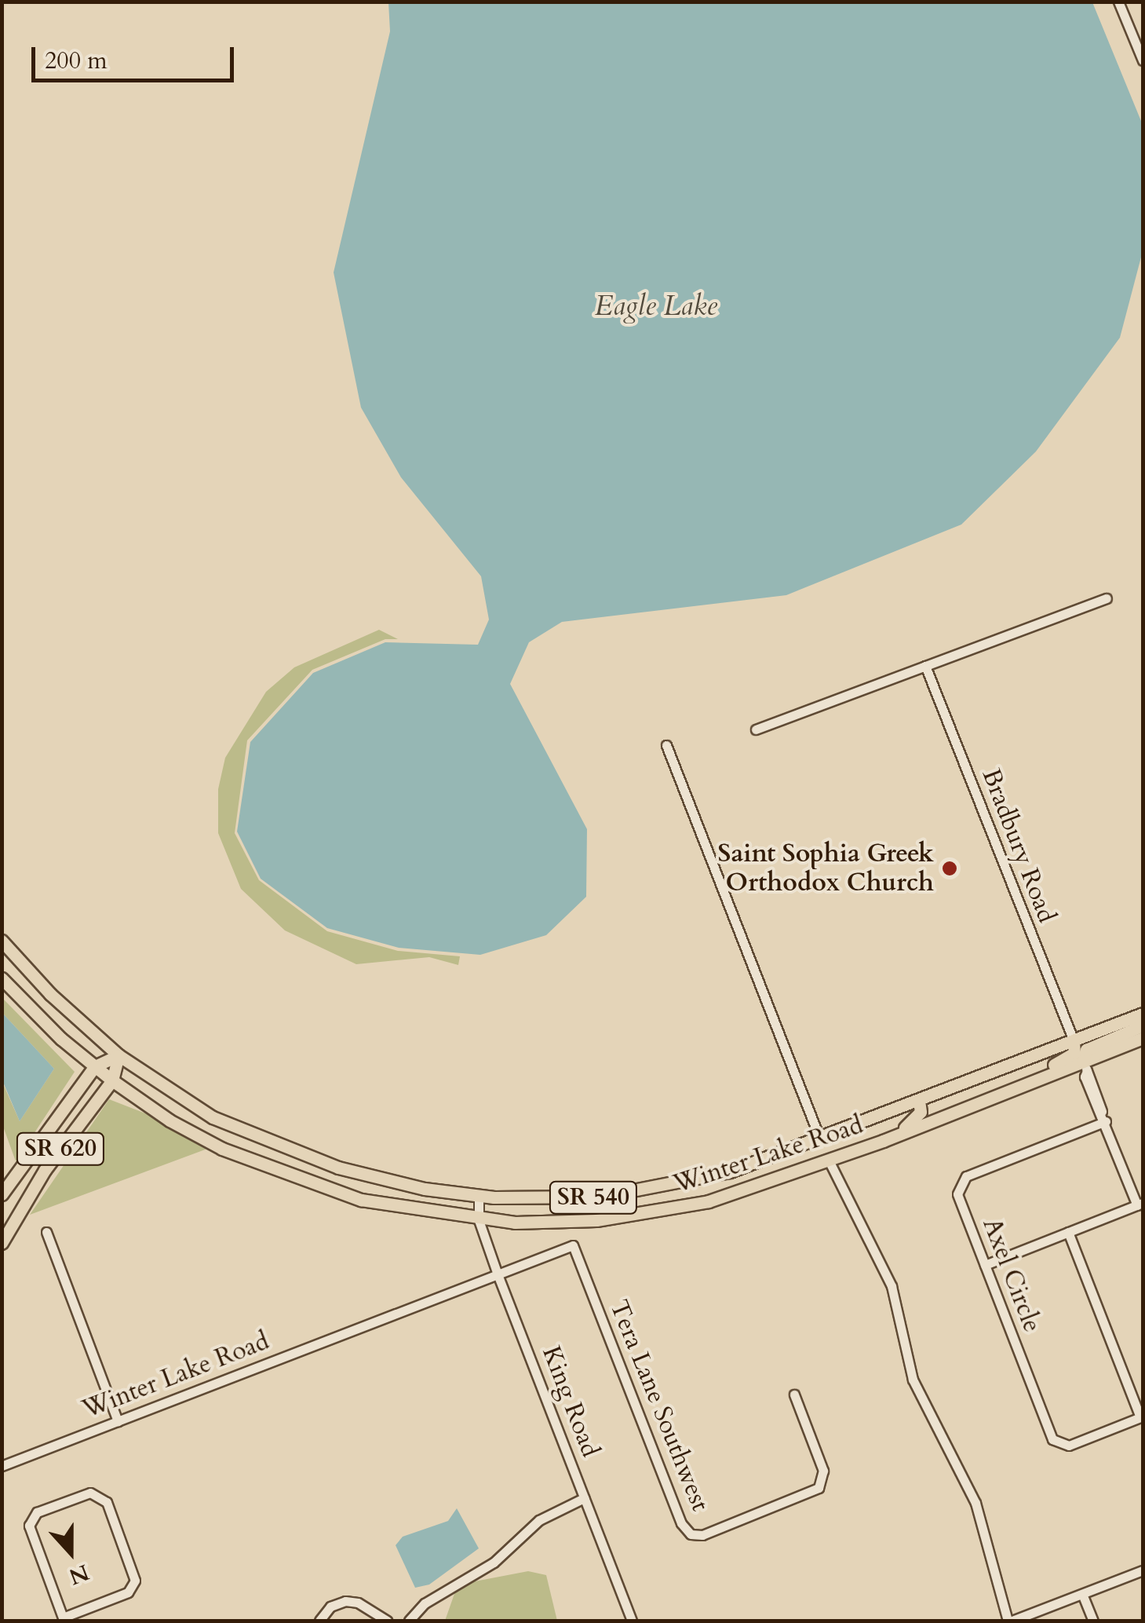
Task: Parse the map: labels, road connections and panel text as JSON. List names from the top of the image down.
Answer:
{
  "streets": {
    "main road": ["SR 620", "Winter Lake Road", "SR 540"],
    "street": [
      "Bradbury Road",
      "Axel Circle",
      "King Road",
      "Tera Lane Southwest"
    ]
  },
  "crossings": [
    ["Bradbury Road", "Winter Lake Road"],
    ["SR 620", "Winter Lake Road"],
    ["SR 620", "SR 540"],
    ["Winter Lake Road", "SR 540"],
    ["Winter Lake Road", "King Road"],
    ["Winter Lake Road", "Tera Lane Southwest"]
  ],
  "water": ["Eagle Lake"],
  "places": ["Saint Sophia Greek Orthodox Church"],
  "scale_bar": "200 m",
  "north": "bottom"
}
